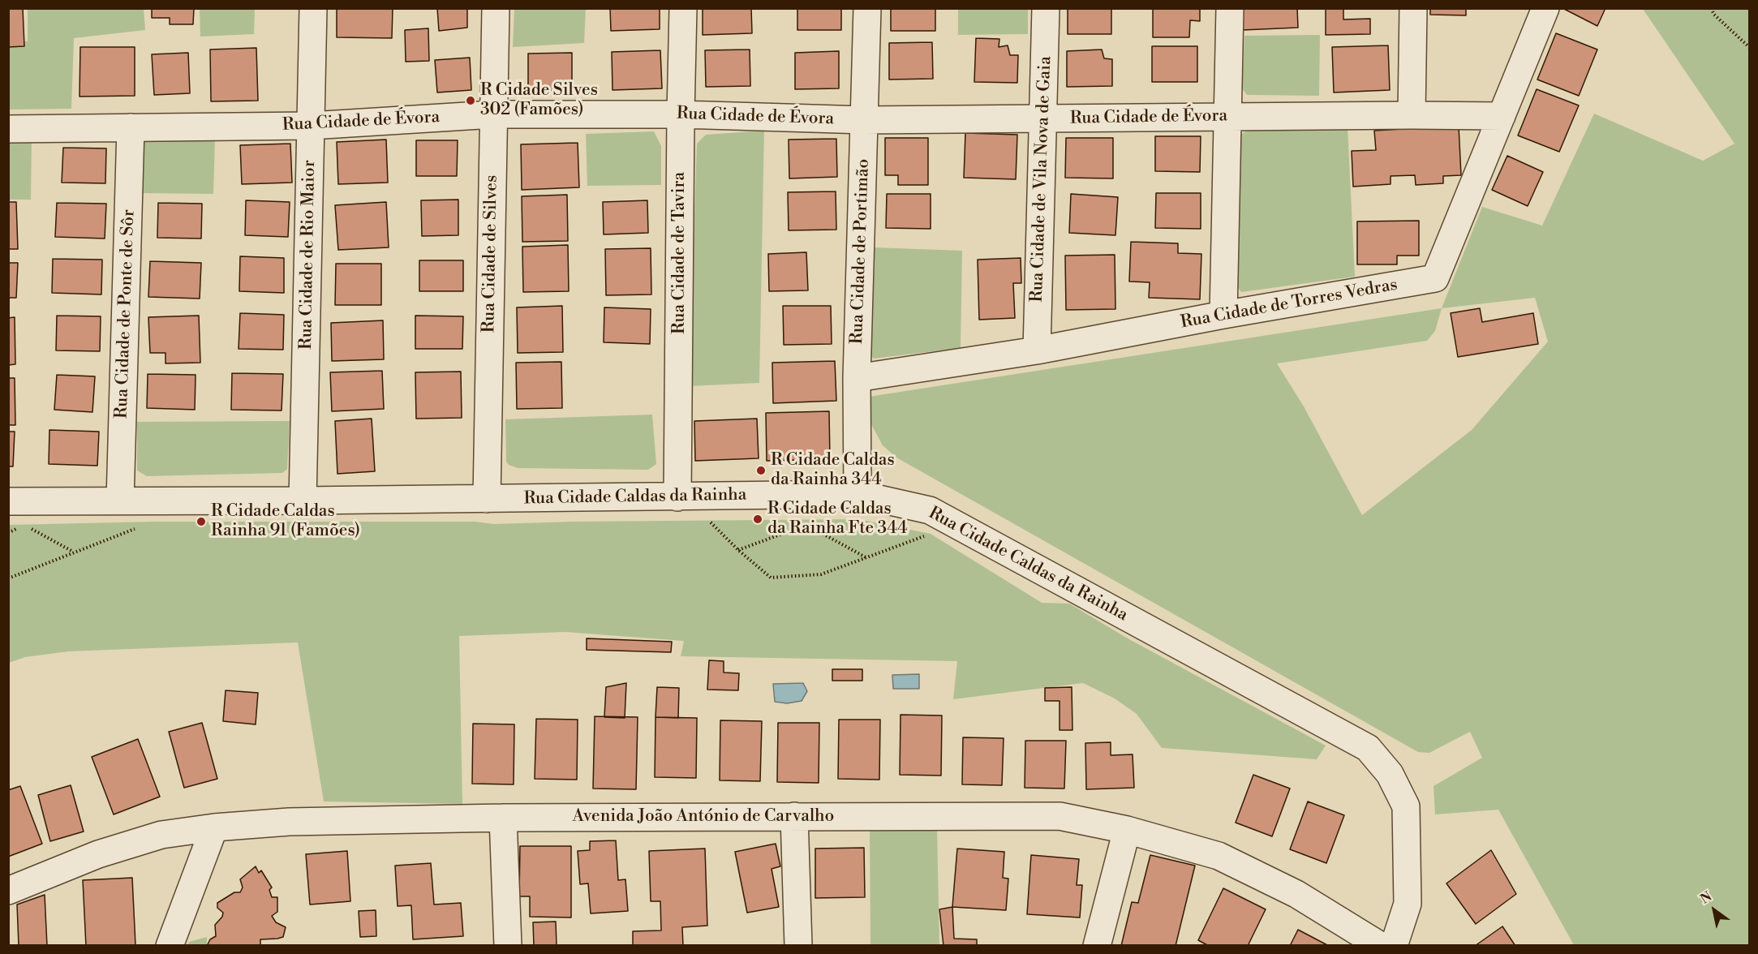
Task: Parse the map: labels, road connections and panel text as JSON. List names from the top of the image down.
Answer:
{
  "streets": {
    "street": [
      "Rua Cidade de Évora",
      "Rua Cidade de Vila Nova de Gaia",
      "Rua Cidade de Portimão",
      "Rua Cidade de Tavira",
      "Rua Cidade de Silves",
      "Rua Cidade de Rio Maior",
      "Rua Cidade de Torres Vedras",
      "Rua Cidade de Ponte de Sôr",
      "Rua Cidade Caldas da Rainha",
      "Avenida João António de Carvalho"
    ]
  },
  "crossings": [
    ["Rua Cidade de Évora", "Rua Cidade de Vila Nova de Gaia"],
    ["Rua Cidade de Évora", "Rua Cidade de Portimão"],
    ["Rua Cidade de Évora", "Rua Cidade de Tavira"],
    ["Rua Cidade de Évora", "Rua Cidade de Silves"],
    ["Rua Cidade de Évora", "Rua Cidade de Rio Maior"],
    ["Rua Cidade de Évora", "Rua Cidade de Torres Vedras"],
    ["Rua Cidade de Évora", "Rua Cidade de Ponte de Sôr"],
    ["Rua Cidade de Vila Nova de Gaia", "Rua Cidade de Torres Vedras"],
    ["Rua Cidade de Portimão", "Rua Cidade de Torres Vedras"],
    ["Rua Cidade de Portimão", "Rua Cidade Caldas da Rainha"],
    ["Rua Cidade de Tavira", "Rua Cidade Caldas da Rainha"],
    ["Rua Cidade de Silves", "Rua Cidade Caldas da Rainha"],
    ["Rua Cidade de Rio Maior", "Rua Cidade Caldas da Rainha"],
    ["Rua Cidade de Ponte de Sôr", "Rua Cidade Caldas da Rainha"]
  ],
  "places": [
    "R Cidade Silves 302 (Famões)",
    "R Cidade Caldas da Rainha 344",
    "R Cidade Caldas da Rainha Fte 344",
    "R Cidade Caldas Rainha 91 (Famões)"
  ],
  "north": "top left"
}
